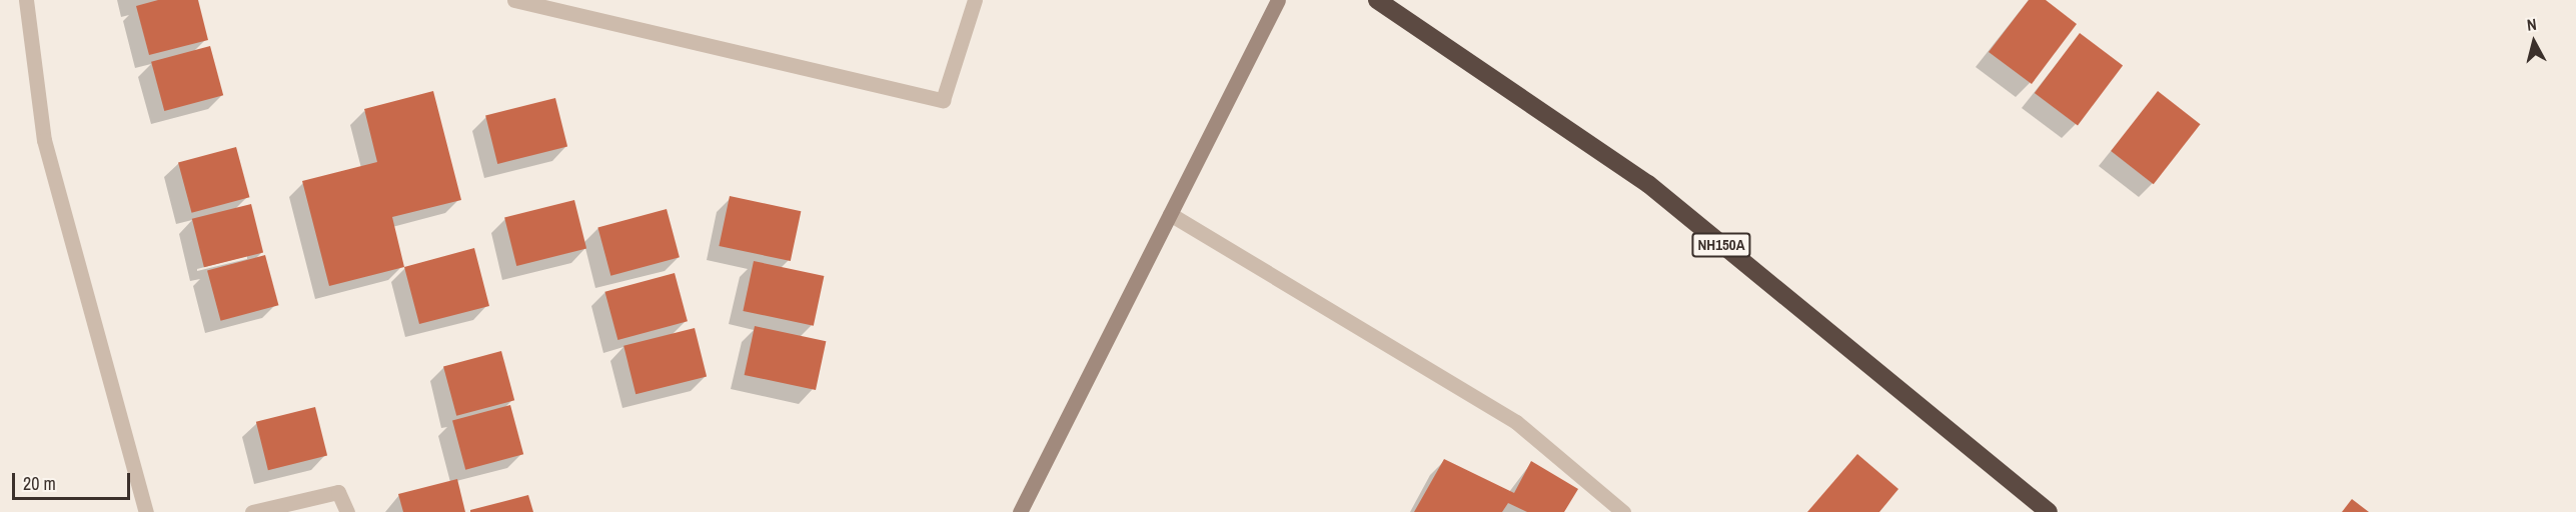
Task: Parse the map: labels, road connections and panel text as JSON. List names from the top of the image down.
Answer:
{
  "streets": {
    "highway": ["NH150A"]
  },
  "scale_bar": "20 m",
  "north": "top"
}
